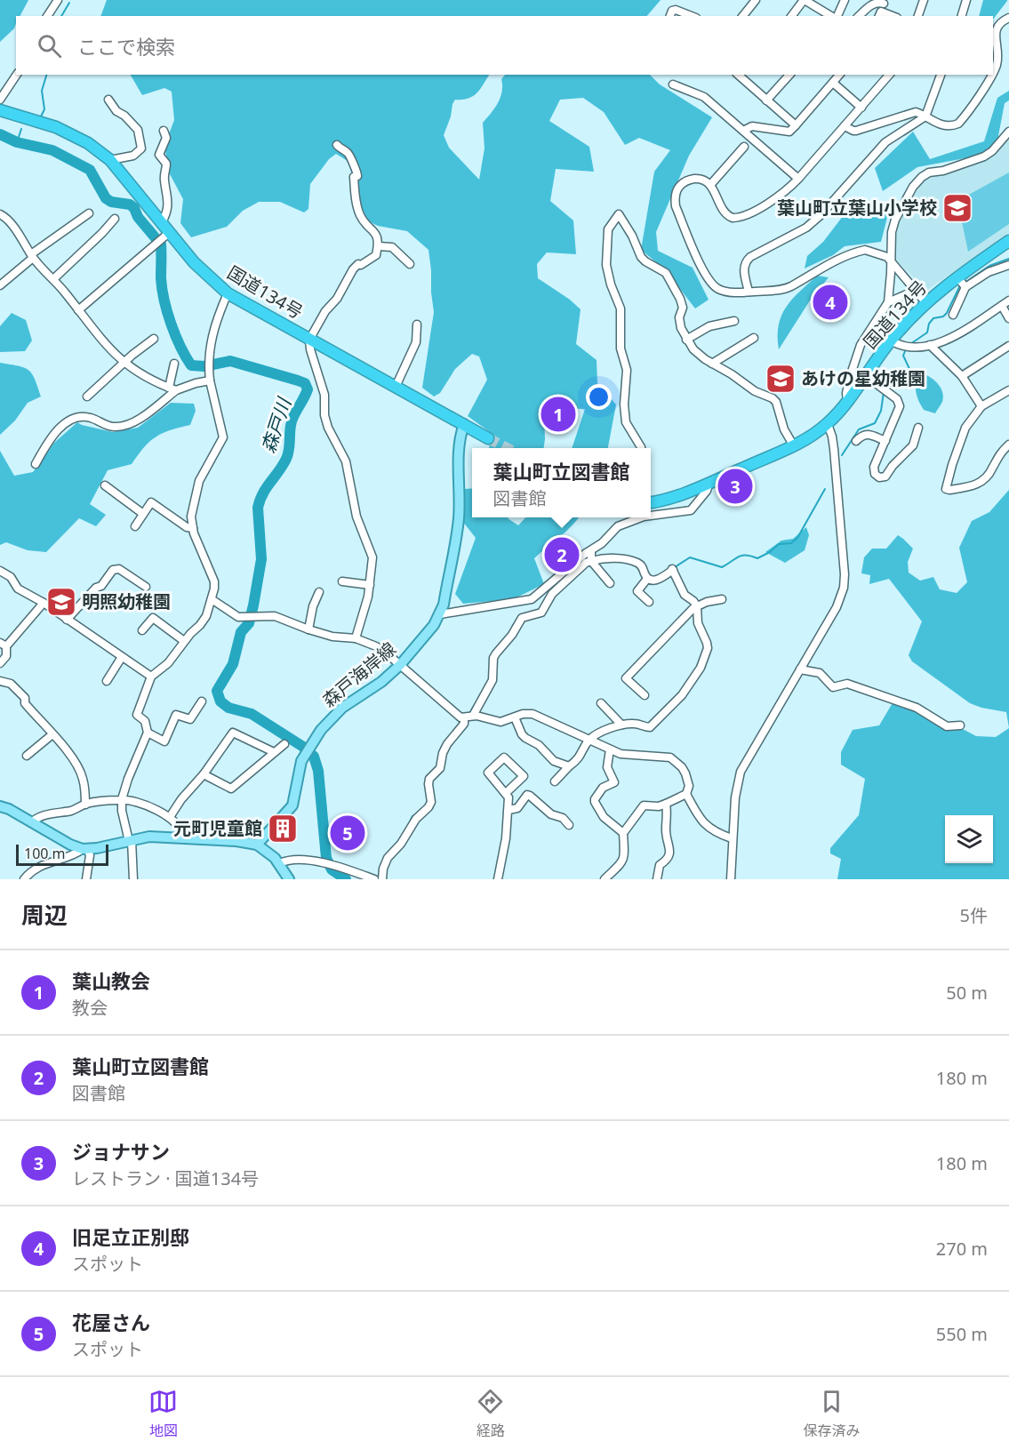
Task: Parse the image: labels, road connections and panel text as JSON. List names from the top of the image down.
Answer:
{
  "streets": {
    "highway": ["国道134号"],
    "main road": ["森戸海岸線"]
  },
  "crossings": [
    ["国道134号", "森戸海岸線"]
  ],
  "water": ["森戸川"],
  "places": {
    "school or university": ["葉山町立葉山小学校", "あけの星幼稚園", "明照幼稚園"],
    "building": ["元町児童館"]
  },
  "scale_bar": "100 m",
  "page": {
    "search": "ここで検索",
    "pins": [
      "4",
      "1",
      "3",
      "2",
      "5"
    ],
    "popup": ["葉山町立図書館", "図書館"],
    "scale": "100 m",
    "heading": ["周辺", "5件"],
    "list": [
      {
        "mark": "1",
        "name": "葉山教会",
        "note": "教会",
        "value": "50 m"
      },
      {
        "mark": "2",
        "name": "葉山町立図書館",
        "note": "図書館",
        "value": "180 m"
      },
      {
        "mark": "3",
        "name": "ジョナサン",
        "note": "レストラン · 国道134号",
        "value": "180 m"
      },
      {
        "mark": "4",
        "name": "旧足立正別邸",
        "note": "スポット",
        "value": "270 m"
      },
      {
        "mark": "5",
        "name": "花屋さん",
        "note": "スポット",
        "value": "550 m"
      }
    ],
    "nav": ["地図", "経路", "保存済み"]
  }
}
